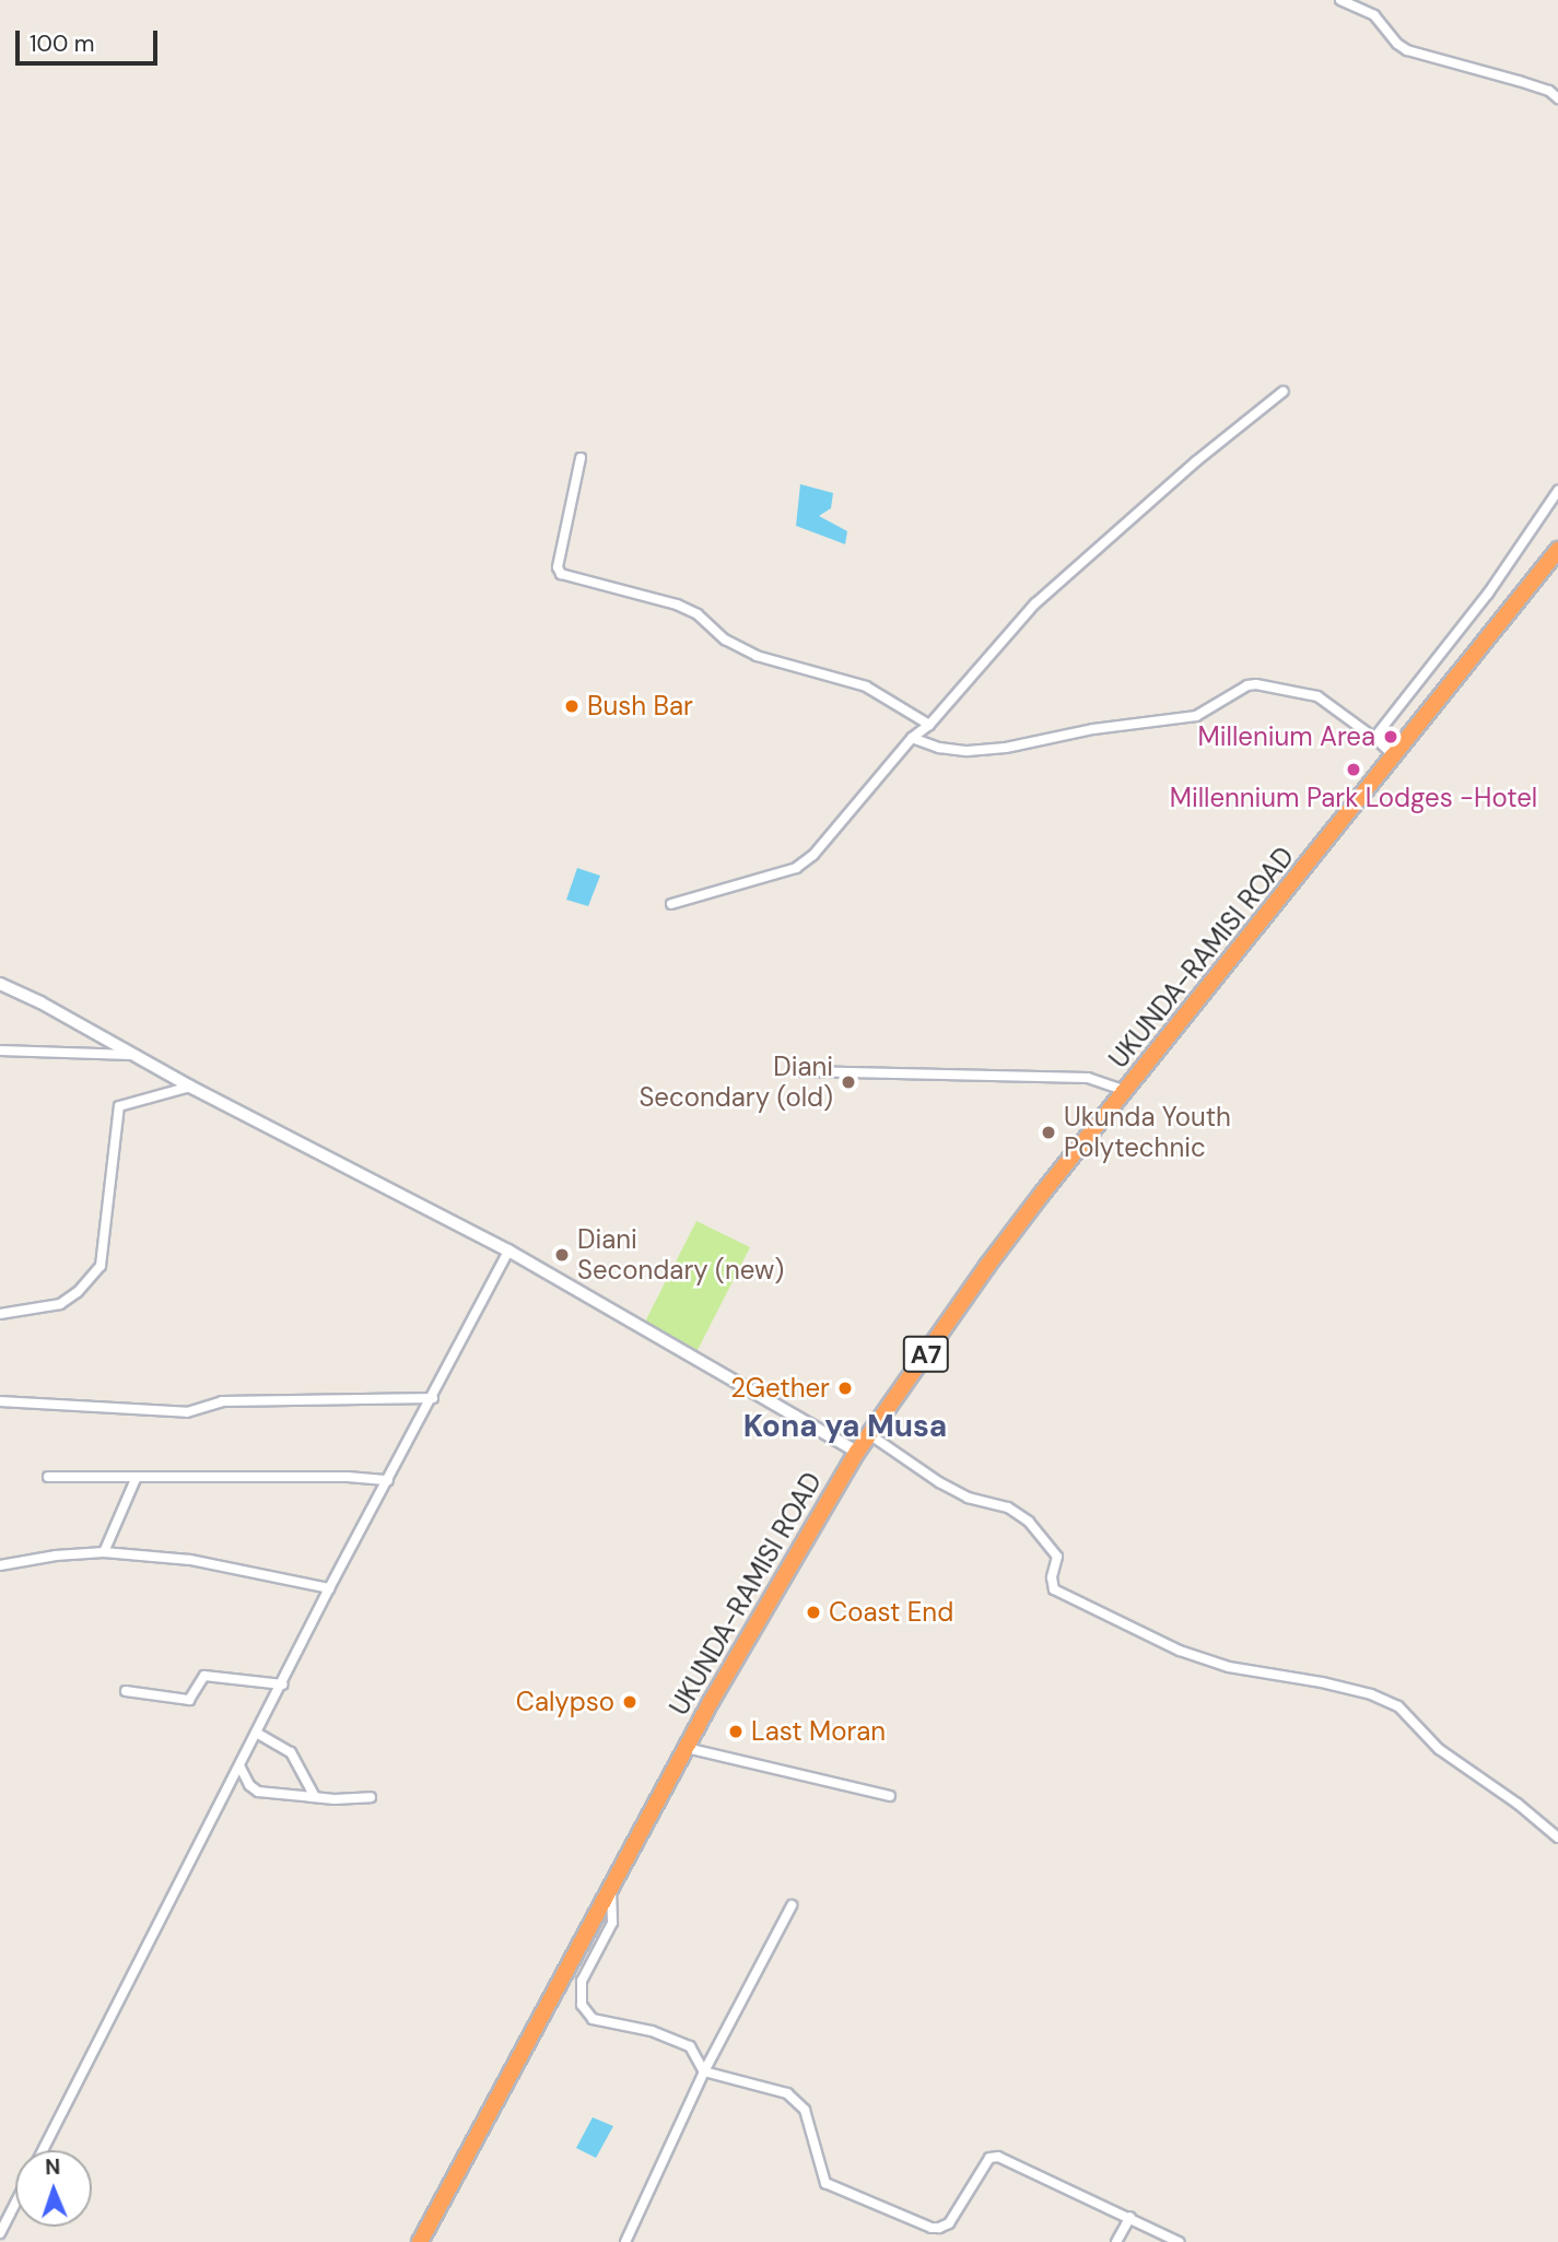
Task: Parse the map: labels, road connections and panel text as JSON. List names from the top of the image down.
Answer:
{
  "streets": {
    "highway": ["UKUNDA-RAMISI ROAD", "A7"]
  },
  "districts": ["Kona ya Musa"],
  "places": [
    "Bush Bar",
    "Millenium Area",
    "Millennium Park Lodges -Hotel",
    "Diani Secondary (old)",
    "Ukunda Youth Polytechnic",
    "Diani Secondary (new)",
    "2Gether",
    "Coast End",
    "Calypso",
    "Last Moran"
  ],
  "scale_bar": "100 m",
  "north": "top"
}
